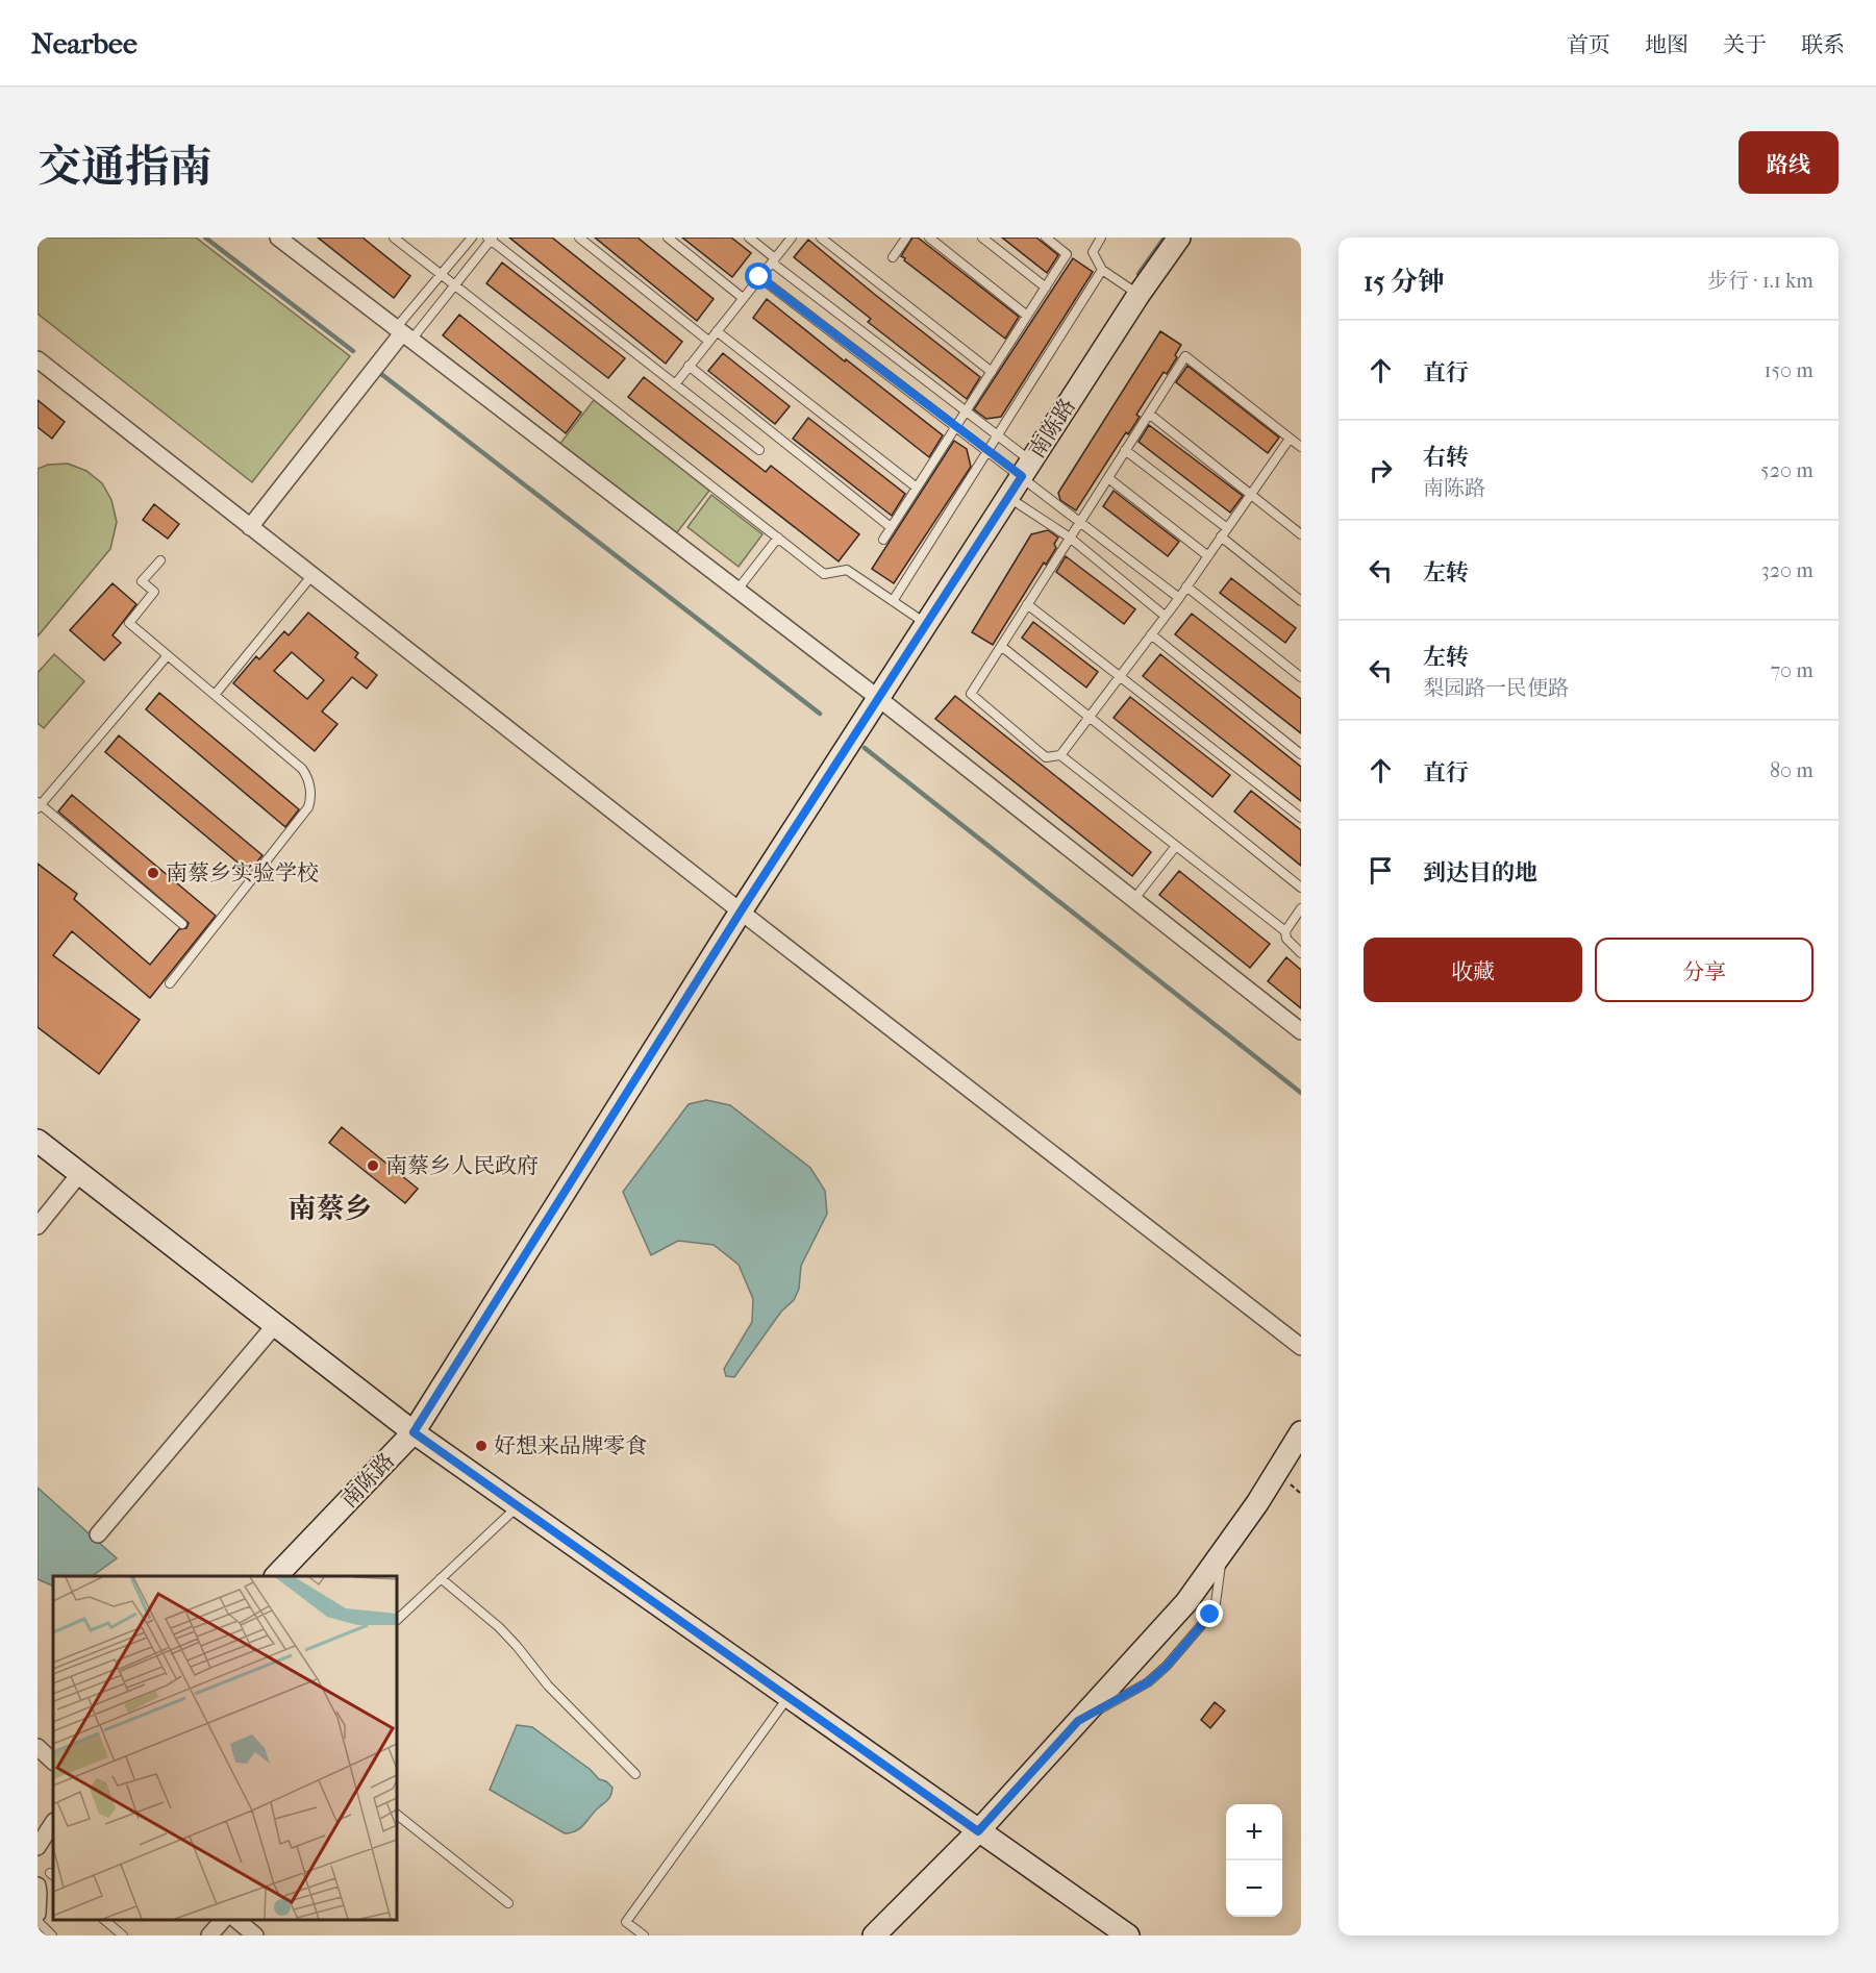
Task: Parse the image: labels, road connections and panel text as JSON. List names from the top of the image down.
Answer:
{
  "streets": {
    "street": ["南陈路"]
  },
  "districts": ["南蔡乡"],
  "places": ["南蔡乡实验学校", "南蔡乡人民政府", "好想来品牌零食"],
  "page": {
    "header": "Nearbee",
    "nav": [
      "首页",
      "地图",
      "关于",
      "联系"
    ],
    "title": "交通指南",
    "buttons": [
      "路线",
      ["收藏", "分享"]
    ],
    "heading": ["15 分钟", "步行 · 1.1 km"],
    "list": [
      ["直行", "150 m"],
      ["右转", "南陈路", "520 m"],
      ["左转", "320 m"],
      ["左转", "梨园路一民便路", "70 m"],
      ["直行", "80 m"],
      "到达目的地"
    ],
    "map_buttons": ["+", "−"]
  }
}
